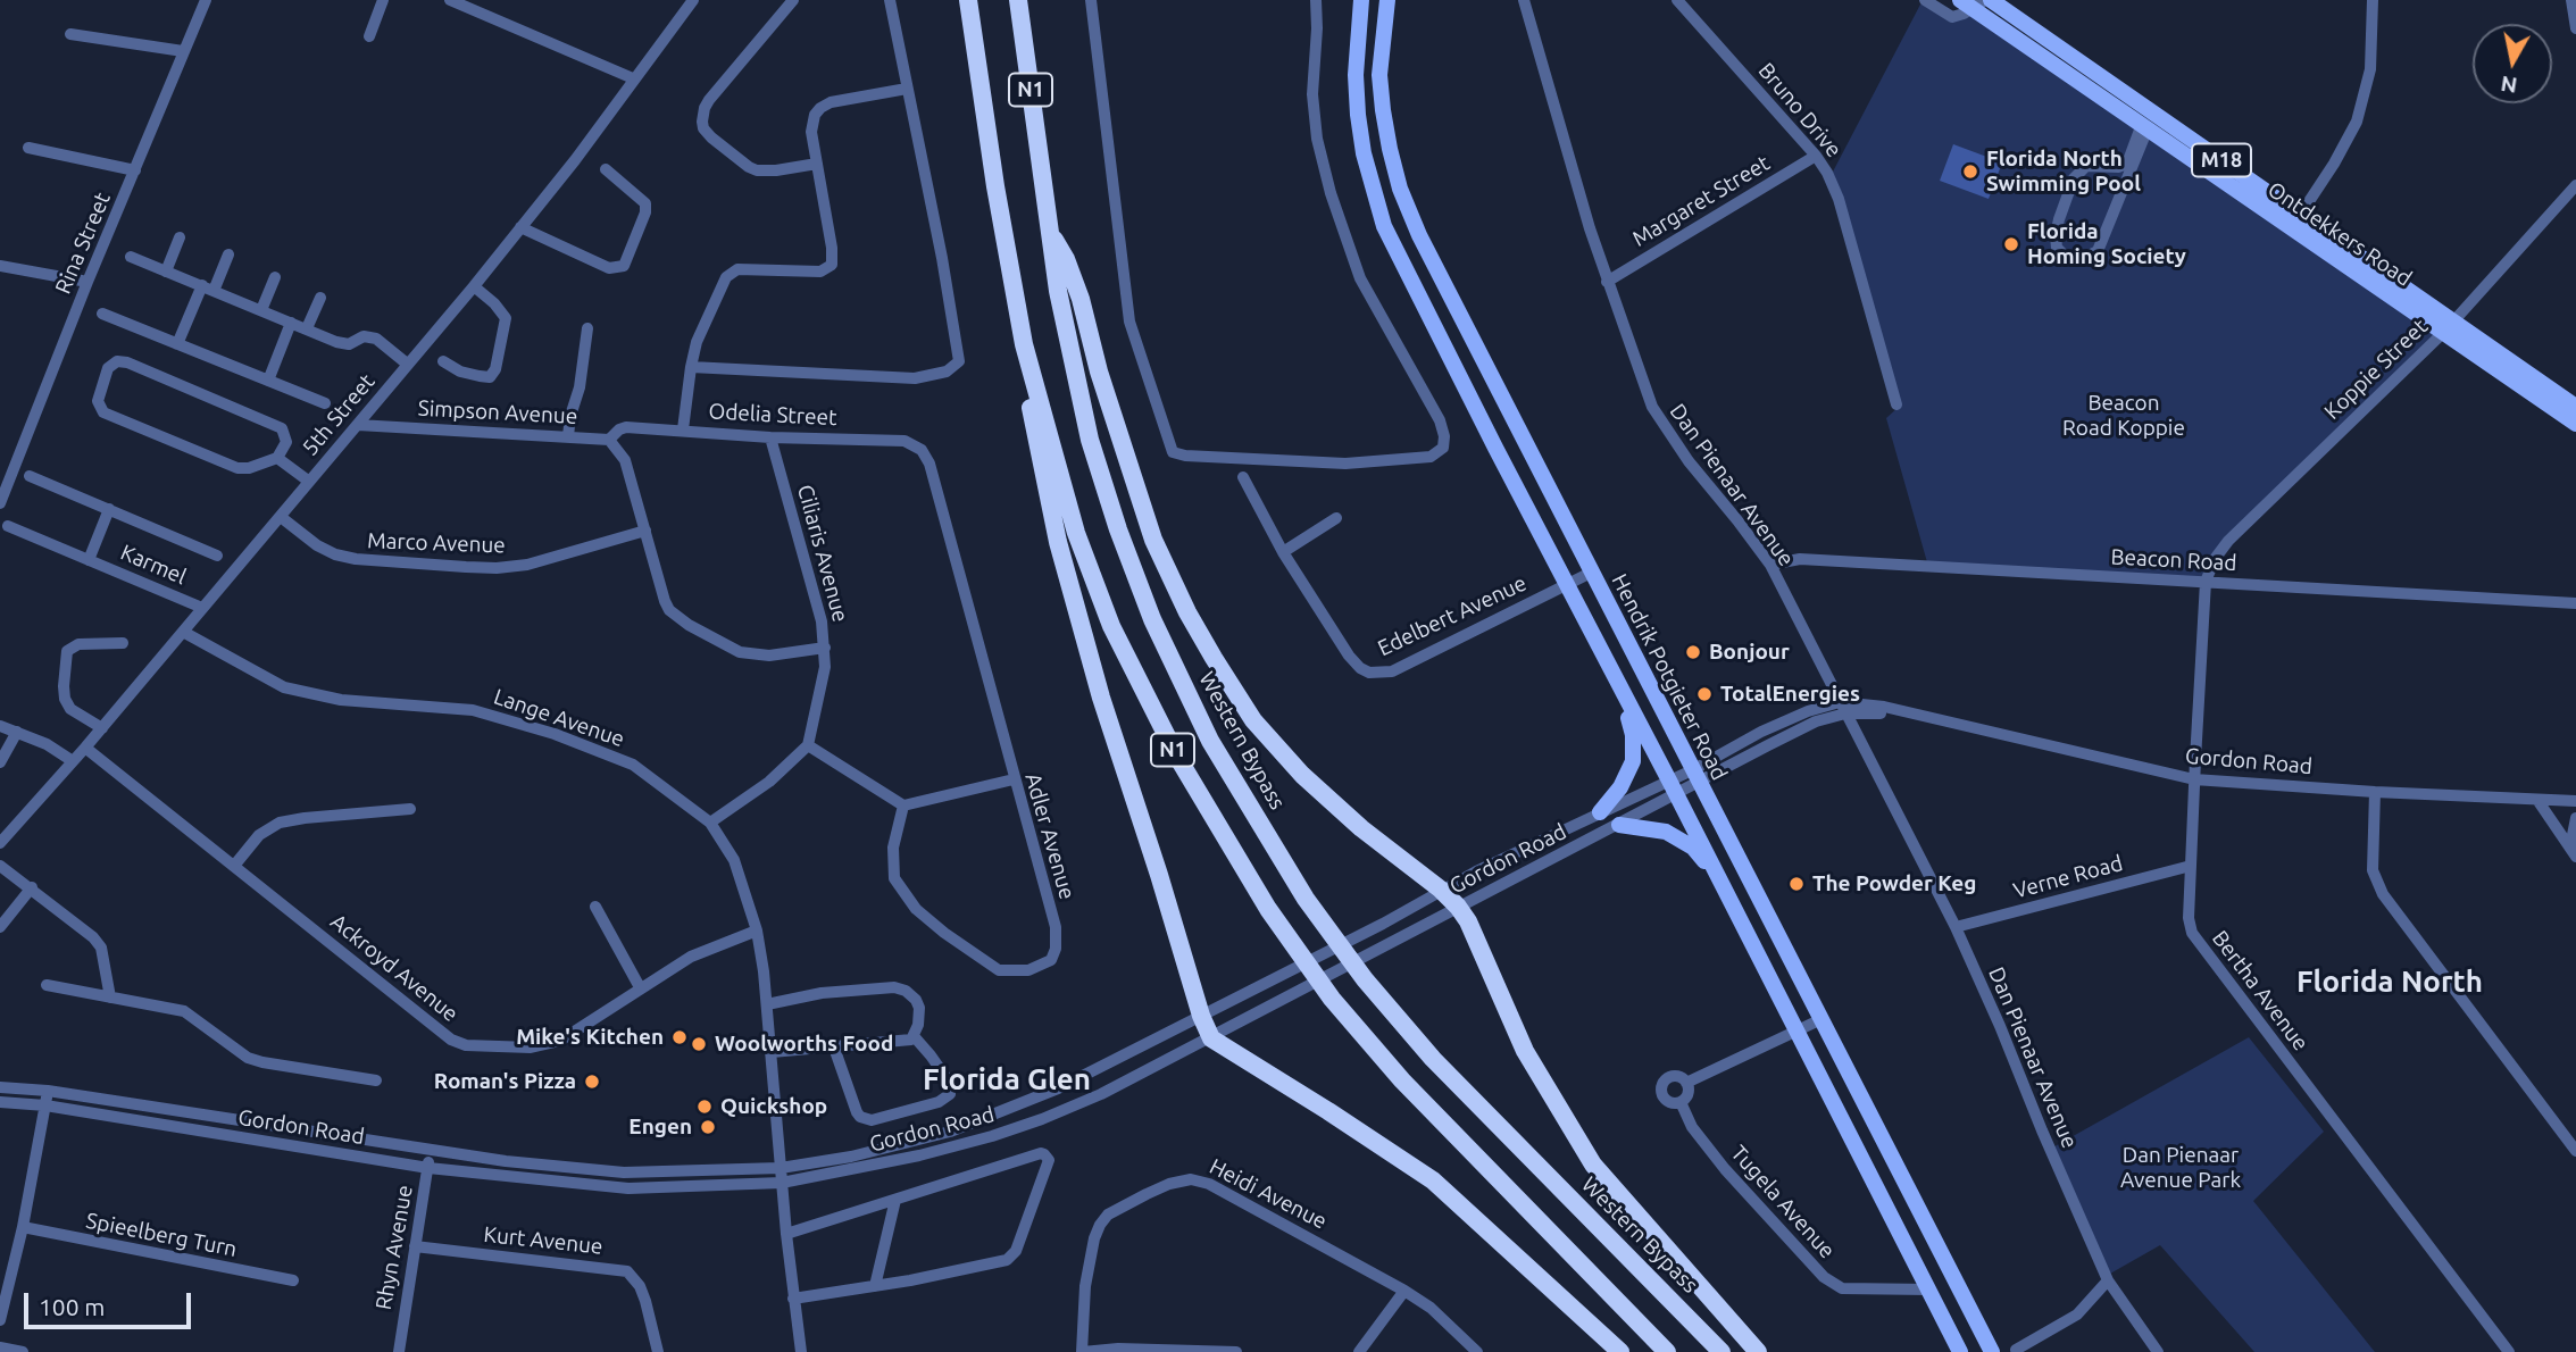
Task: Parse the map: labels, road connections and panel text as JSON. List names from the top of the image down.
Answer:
{
  "streets": {
    "highway": ["N1", "Western Bypass"],
    "main road": ["M18", "Ontdekkers Road", "Hendrik Potgieter Road"],
    "street": [
      "Bruno Drive",
      "Margaret Street",
      "Rina Street",
      "Koppie Street",
      "Simpson Avenue",
      "5th Street",
      "Odelia Street",
      "Dan Pienaar Avenue",
      "Marco Avenue",
      "Ciliaris Avenue",
      "Beacon Road",
      "Karmel",
      "Edelbert Avenue",
      "Lange Avenue",
      "Gordon Road",
      "Adler Avenue",
      "Verne Road",
      "Ackroyd Avenue",
      "Bertha Avenue",
      "Heidi Avenue",
      "Tugela Avenue",
      "Spieelberg Turn",
      "Kurt Avenue",
      "Rhyn Avenue"
    ]
  },
  "crossings": [
    ["Bruno Drive", "Margaret Street"],
    ["Margaret Street", "Dan Pienaar Avenue"],
    ["Ontdekkers Road", "Koppie Street"],
    ["Koppie Street", "Beacon Road"],
    ["Koppie Street", "Bertha Avenue"],
    ["Simpson Avenue", "5th Street"],
    ["Simpson Avenue", "Odelia Street"],
    ["5th Street", "Marco Avenue"],
    ["5th Street", "Karmel"],
    ["5th Street", "Lange Avenue"],
    ["5th Street", "Ackroyd Avenue"],
    ["Odelia Street", "Ciliaris Avenue"],
    ["Odelia Street", "Adler Avenue"],
    ["Dan Pienaar Avenue", "Beacon Road"],
    ["Dan Pienaar Avenue", "Gordon Road"],
    ["Dan Pienaar Avenue", "Verne Road"],
    ["Beacon Road", "Bertha Avenue"],
    ["Edelbert Avenue", "Hendrik Potgieter Road"],
    ["Hendrik Potgieter Road", "Gordon Road"],
    ["Hendrik Potgieter Road", "Tugela Avenue"],
    ["Lange Avenue", "Gordon Road"],
    ["Lange Avenue", "Ackroyd Avenue"],
    ["Gordon Road", "Bertha Avenue"],
    ["Gordon Road", "Rhyn Avenue"],
    ["Verne Road", "Bertha Avenue"],
    ["Kurt Avenue", "Rhyn Avenue"]
  ],
  "districts": ["Florida North", "Florida Glen"],
  "parks": ["Beacon Road Koppie", "Dan Pienaar Avenue Park"],
  "places": [
    "Florida North Swimming Pool",
    "Florida Homing Society",
    "Bonjour",
    "TotalEnergies",
    "The Powder Keg",
    "Mike's Kitchen",
    "Woolworths Food",
    "Roman's Pizza",
    "Quickshop",
    "Engen"
  ],
  "scale_bar": "100 m",
  "north": "bottom"
}
